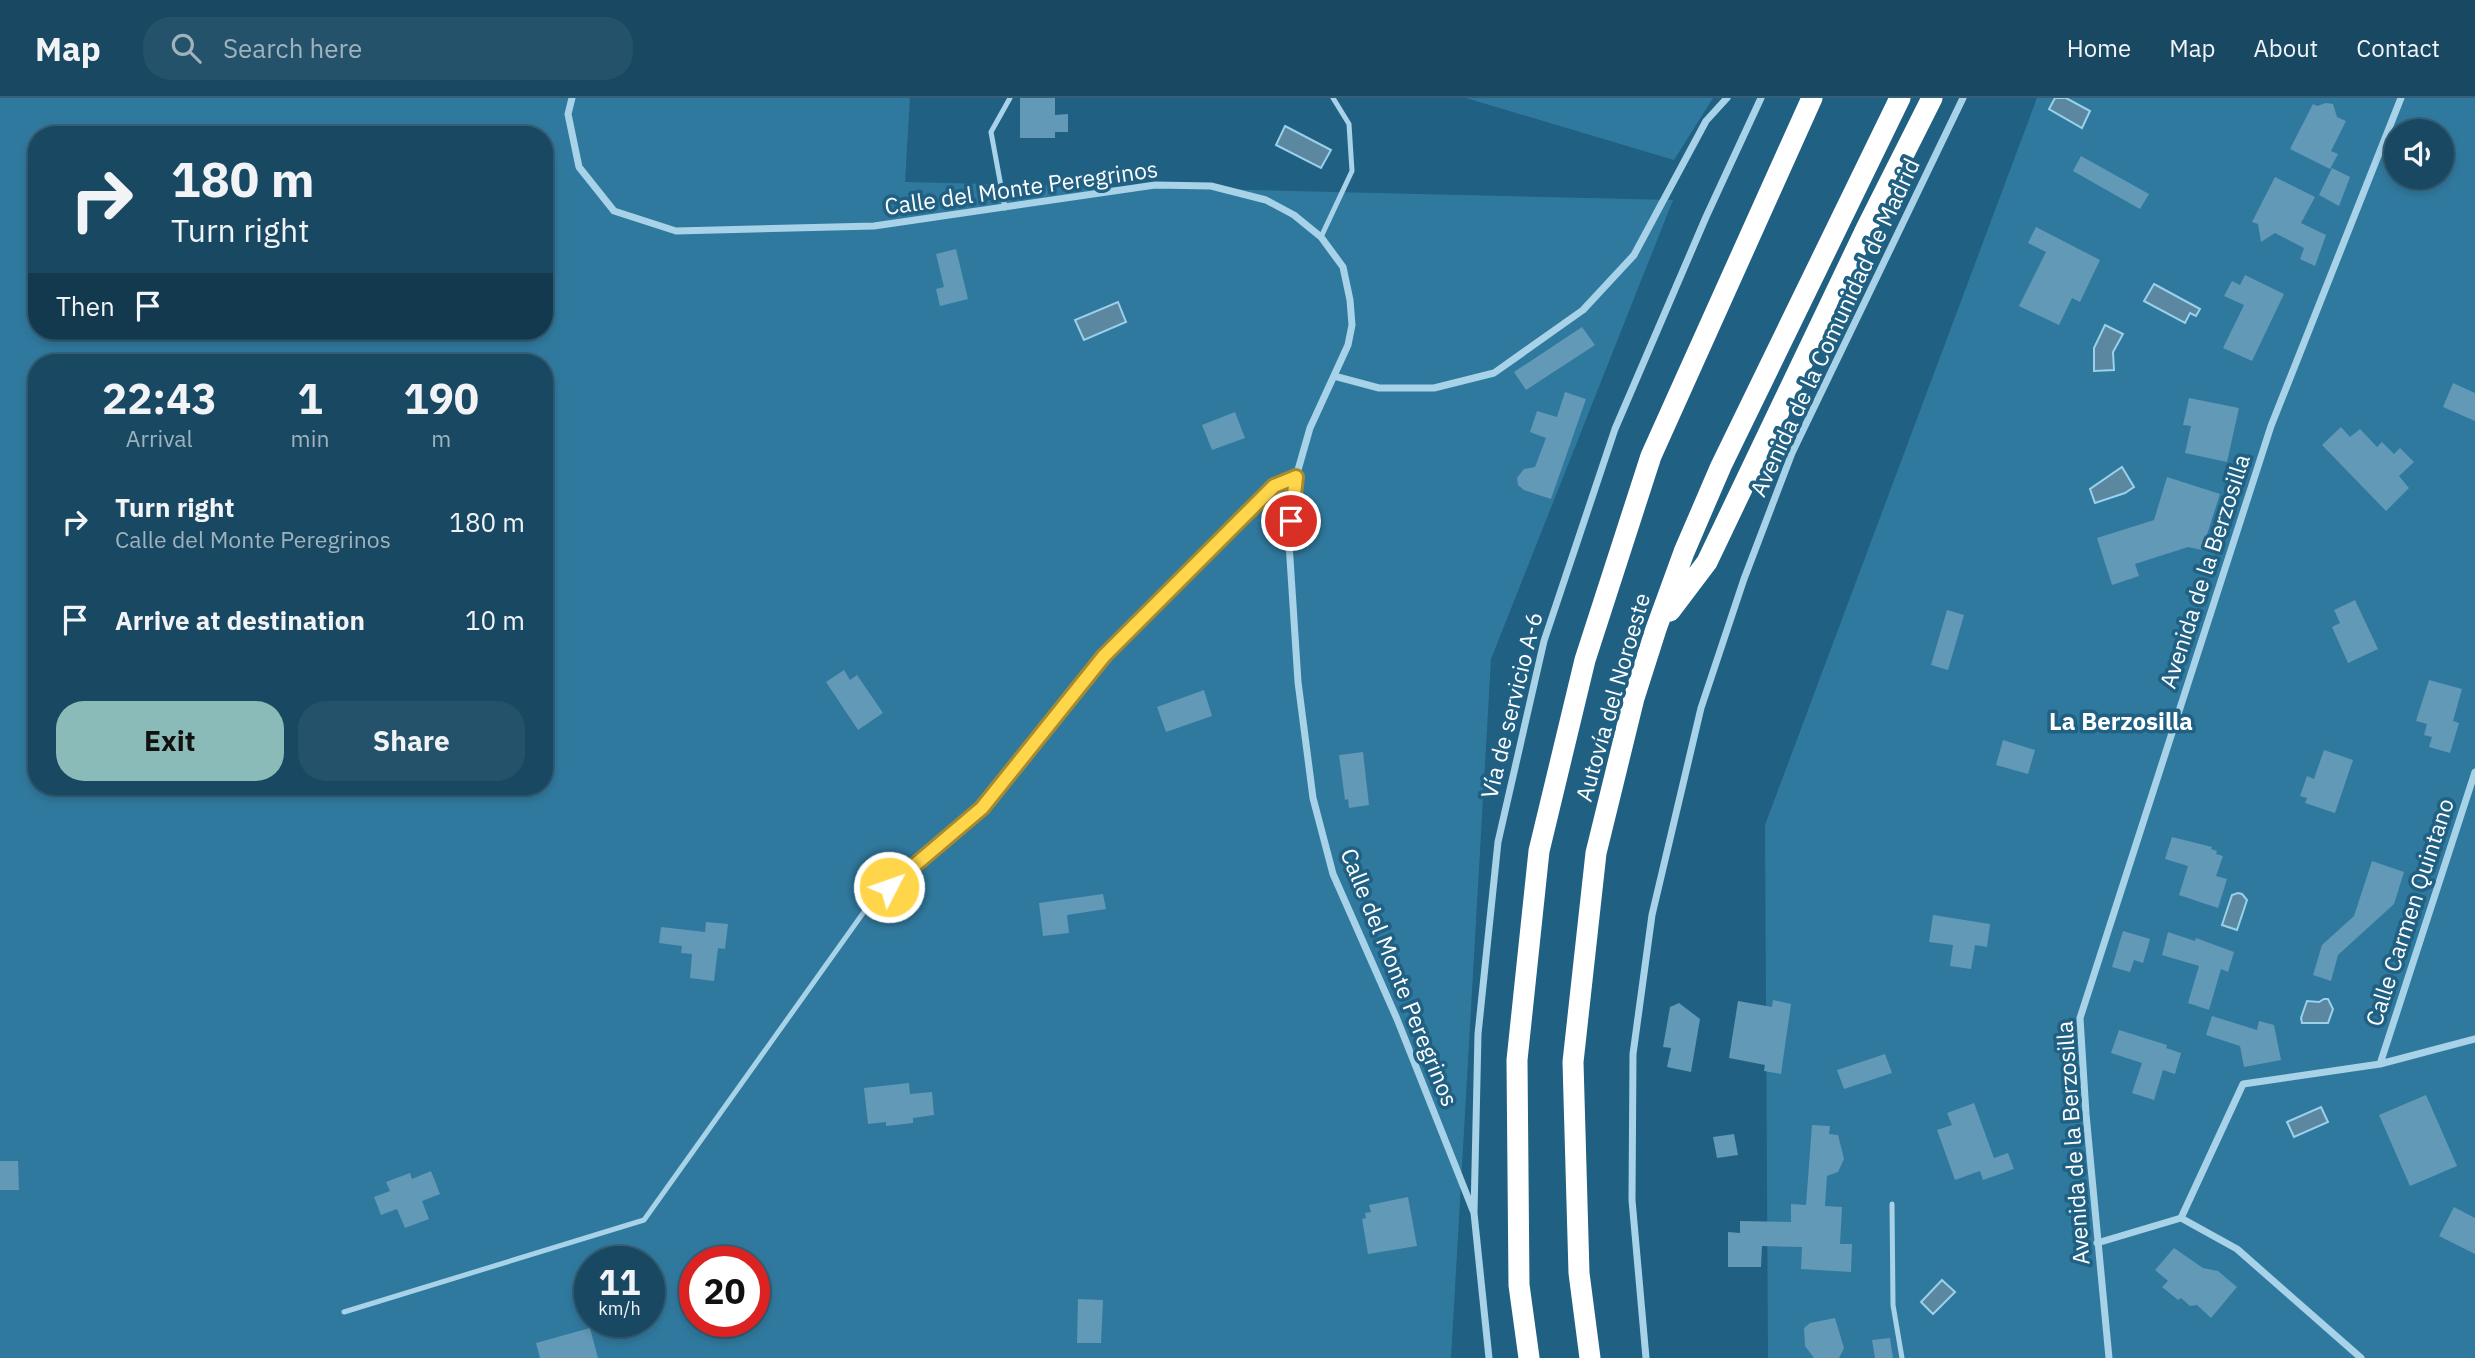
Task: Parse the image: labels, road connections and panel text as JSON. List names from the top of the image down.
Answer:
{
  "streets": {
    "highway": ["Autovía del Noroeste"],
    "street": [
      "Calle del Monte Peregrinos",
      "Avenida de la Comunidad de Madrid",
      "Avenida de la Berzosilla",
      "Vía de servicio A-6",
      "Calle Carmen Quintano"
    ]
  },
  "crossings": [
    ["Calle del Monte Peregrinos", "Vía de servicio A-6"]
  ],
  "districts": ["La Berzosilla"],
  "page": {
    "header": "Map",
    "search": "Search here",
    "nav": [
      "Home",
      "Map",
      "About",
      "Contact"
    ],
    "turn": ["180 m", "Turn right"],
    "then": "Then",
    "eta": [
      "22:43",
      "Arrival",
      "1",
      "min",
      "190",
      "m"
    ],
    "list": [
      {
        "name": "Turn right",
        "note": "Calle del Monte Peregrinos",
        "value": "180 m"
      },
      {
        "name": "Arrive at destination",
        "value": "10 m"
      }
    ],
    "buttons": ["Exit", "Share"],
    "speed": "11 km/h",
    "limit": "20"
  }
}
